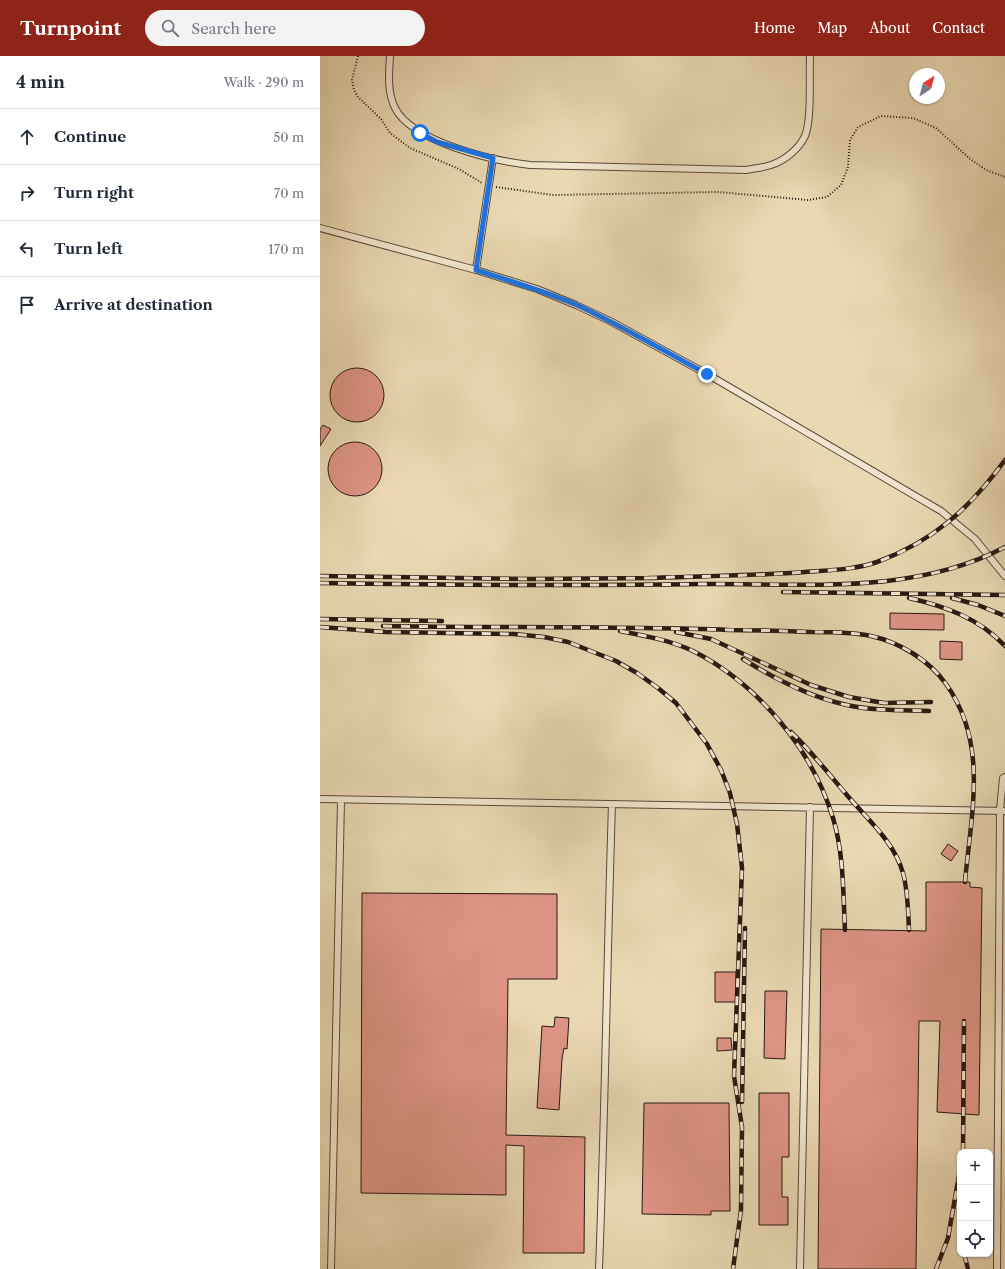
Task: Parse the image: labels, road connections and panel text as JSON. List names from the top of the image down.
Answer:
{
  "north": "top right",
  "page": {
    "header": "Turnpoint",
    "search": "Search here",
    "nav": [
      "Home",
      "Map",
      "About",
      "Contact"
    ],
    "heading": ["4 min", "Walk · 290 m"],
    "list": [
      ["Continue", "50 m"],
      ["Turn right", "70 m"],
      ["Turn left", "170 m"],
      "Arrive at destination"
    ],
    "map_buttons": ["+", "−"]
  }
}
